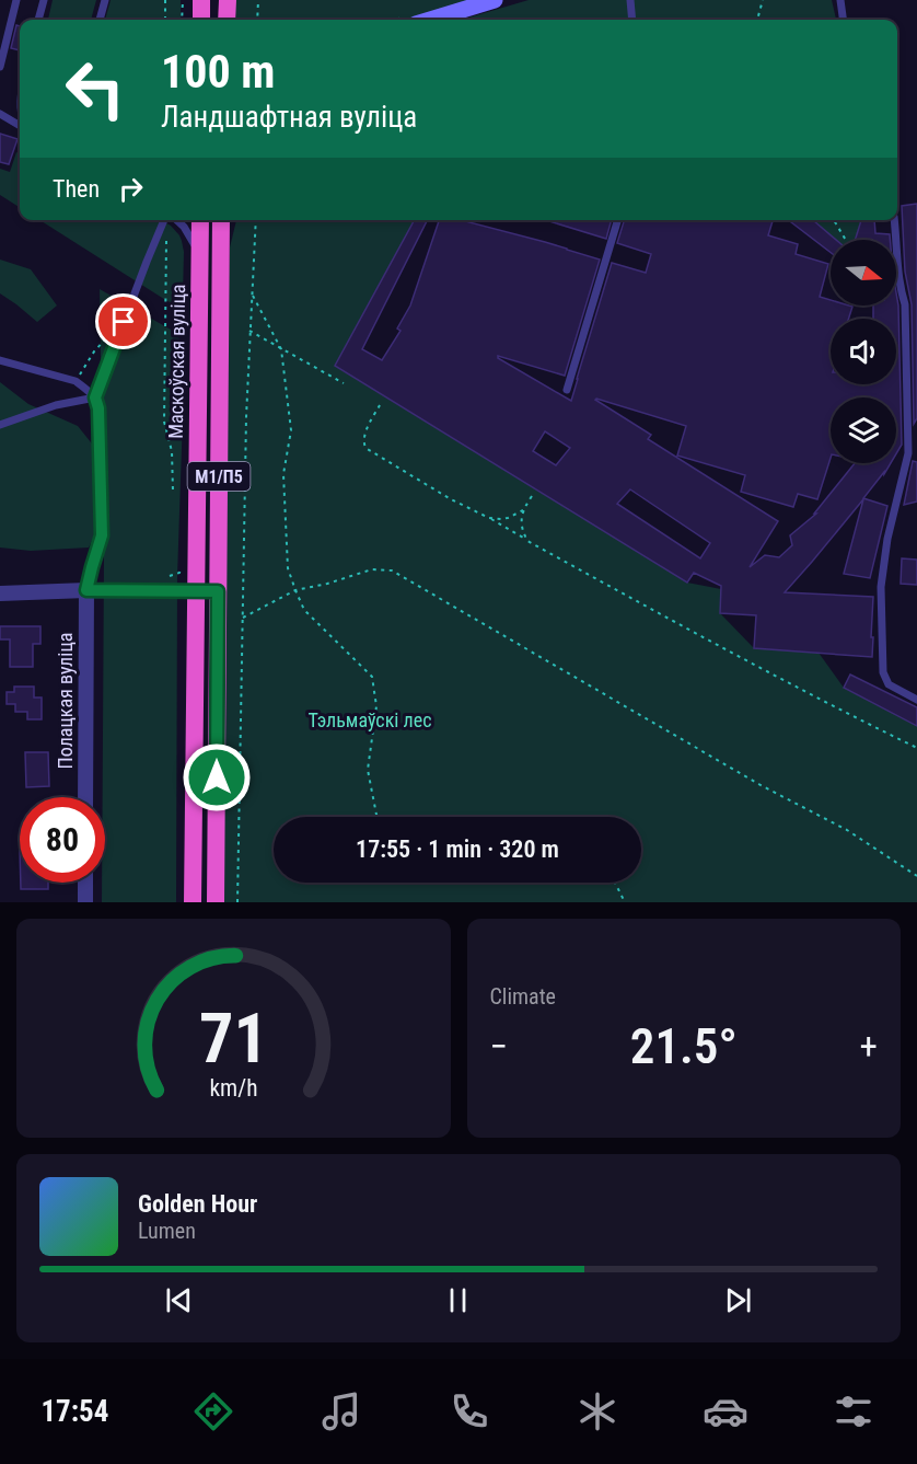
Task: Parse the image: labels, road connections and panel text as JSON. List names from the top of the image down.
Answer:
{
  "streets": {
    "highway": ["Маскоўская вуліца", "М1/П5"],
    "street": ["Полацкая вуліца"]
  },
  "parks": ["Тэльмаўскі лес"],
  "north": "right",
  "page": {
    "turn": ["100 m", "Ландшафтная вуліца"],
    "then": "Then",
    "limit": "80",
    "trip": "17:55 · 1 min · 320 m",
    "tile": "Climate",
    "heat": ["−", "21.5°", "+"],
    "song": ["Golden Hour", "Lumen"],
    "tabs": "17:54",
    "gauge": ["71", "km/h"]
  }
}
